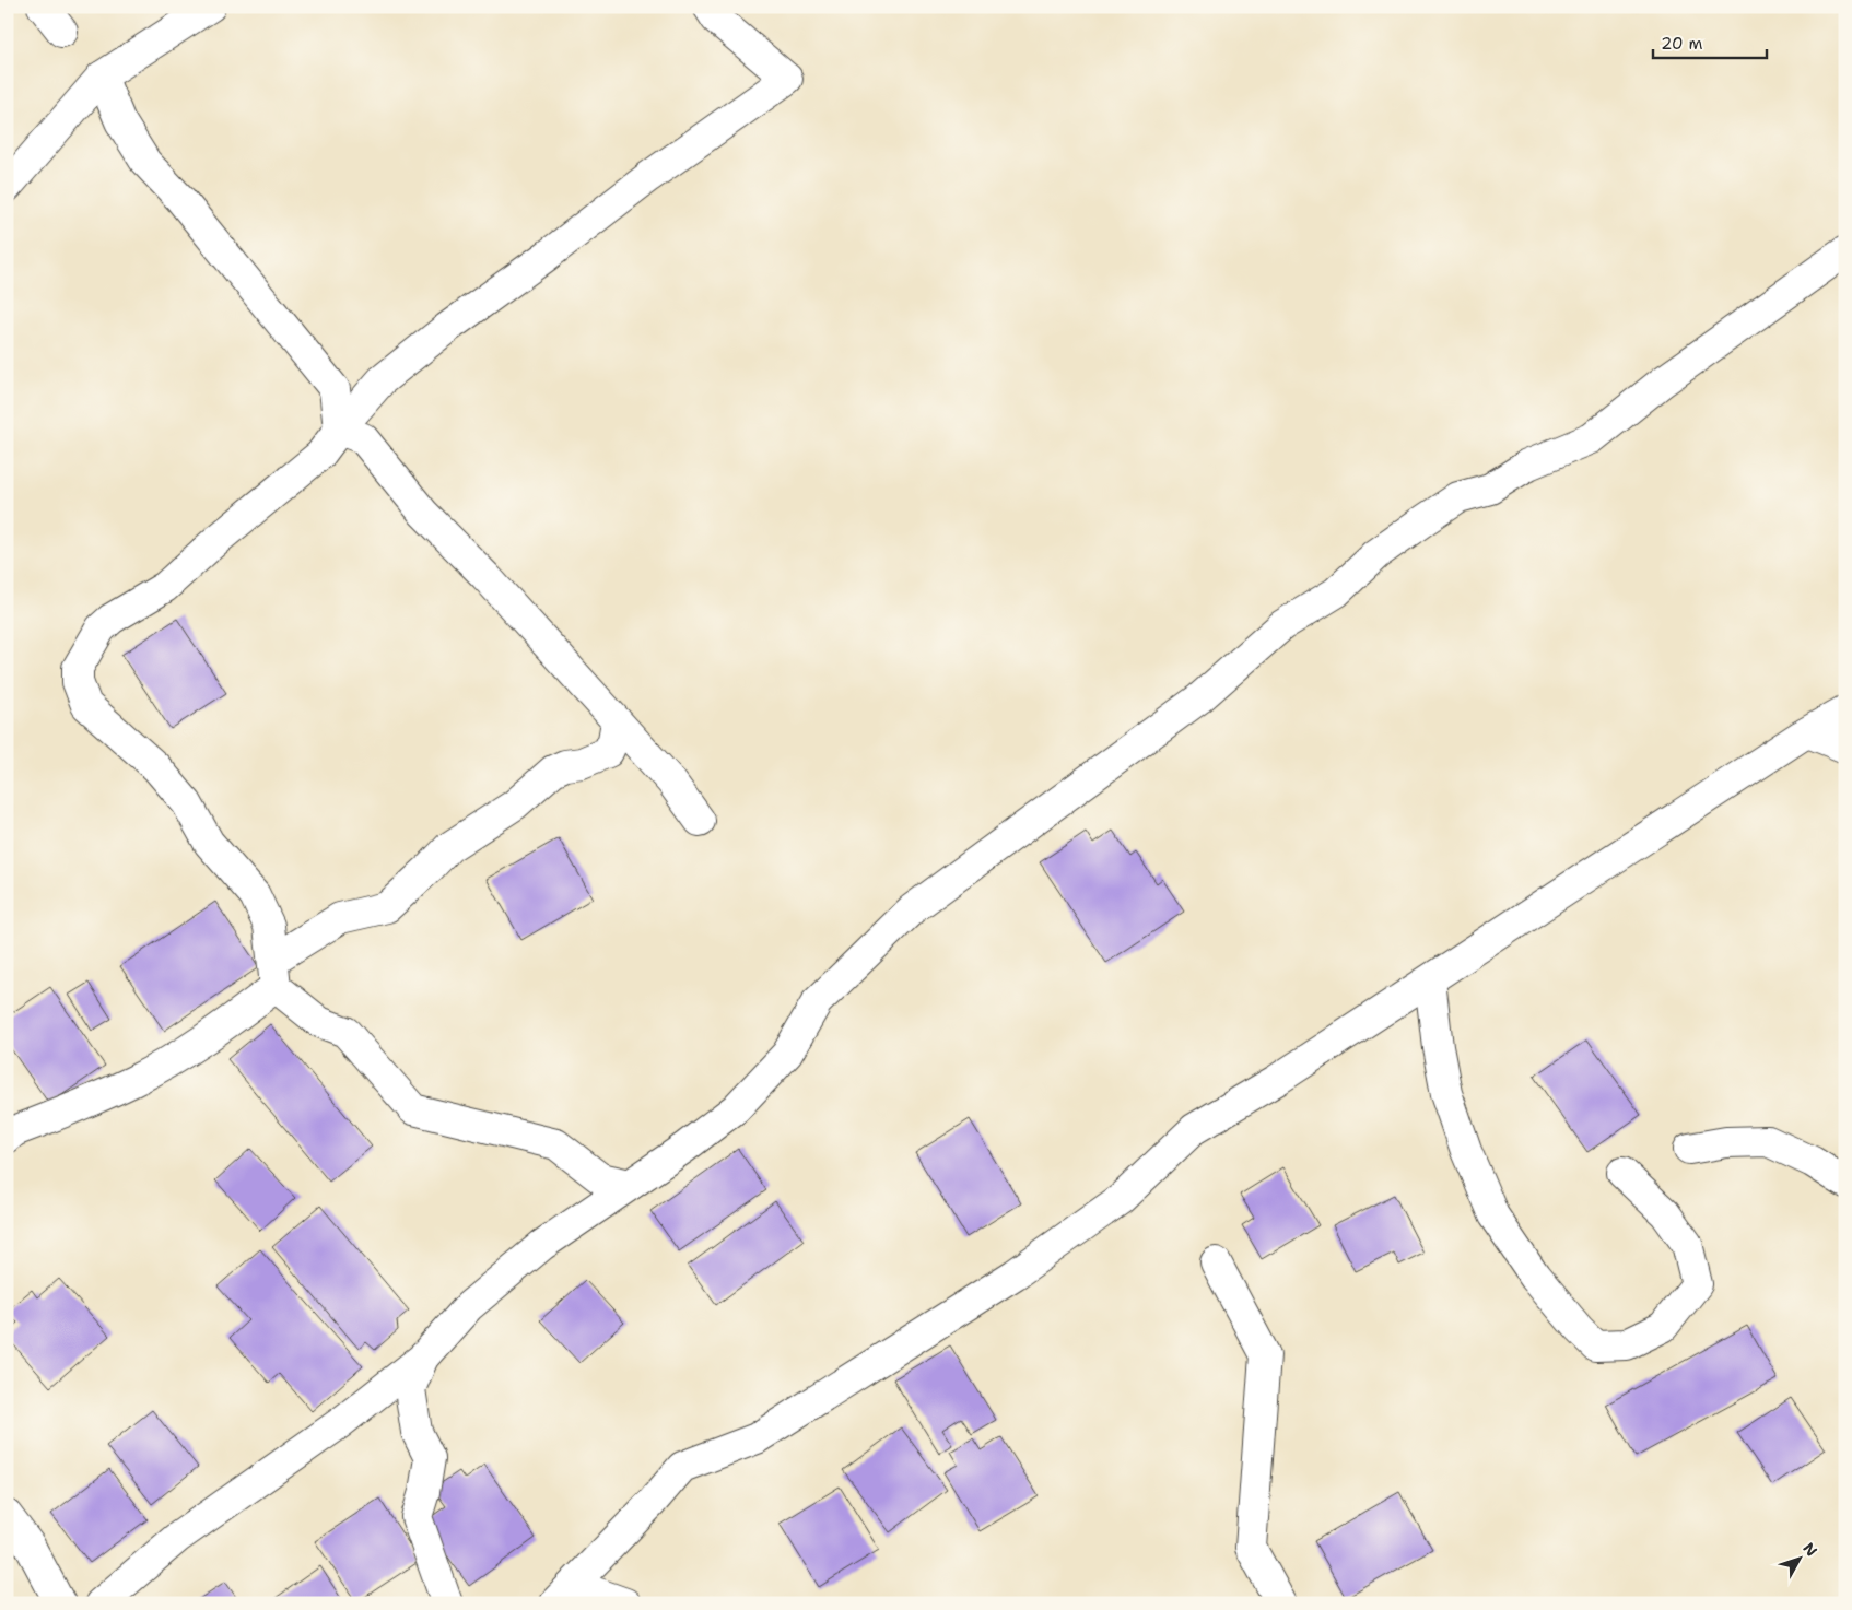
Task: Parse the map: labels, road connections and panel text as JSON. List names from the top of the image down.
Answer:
{
  "scale_bar": "20 m",
  "north": "top right"
}
